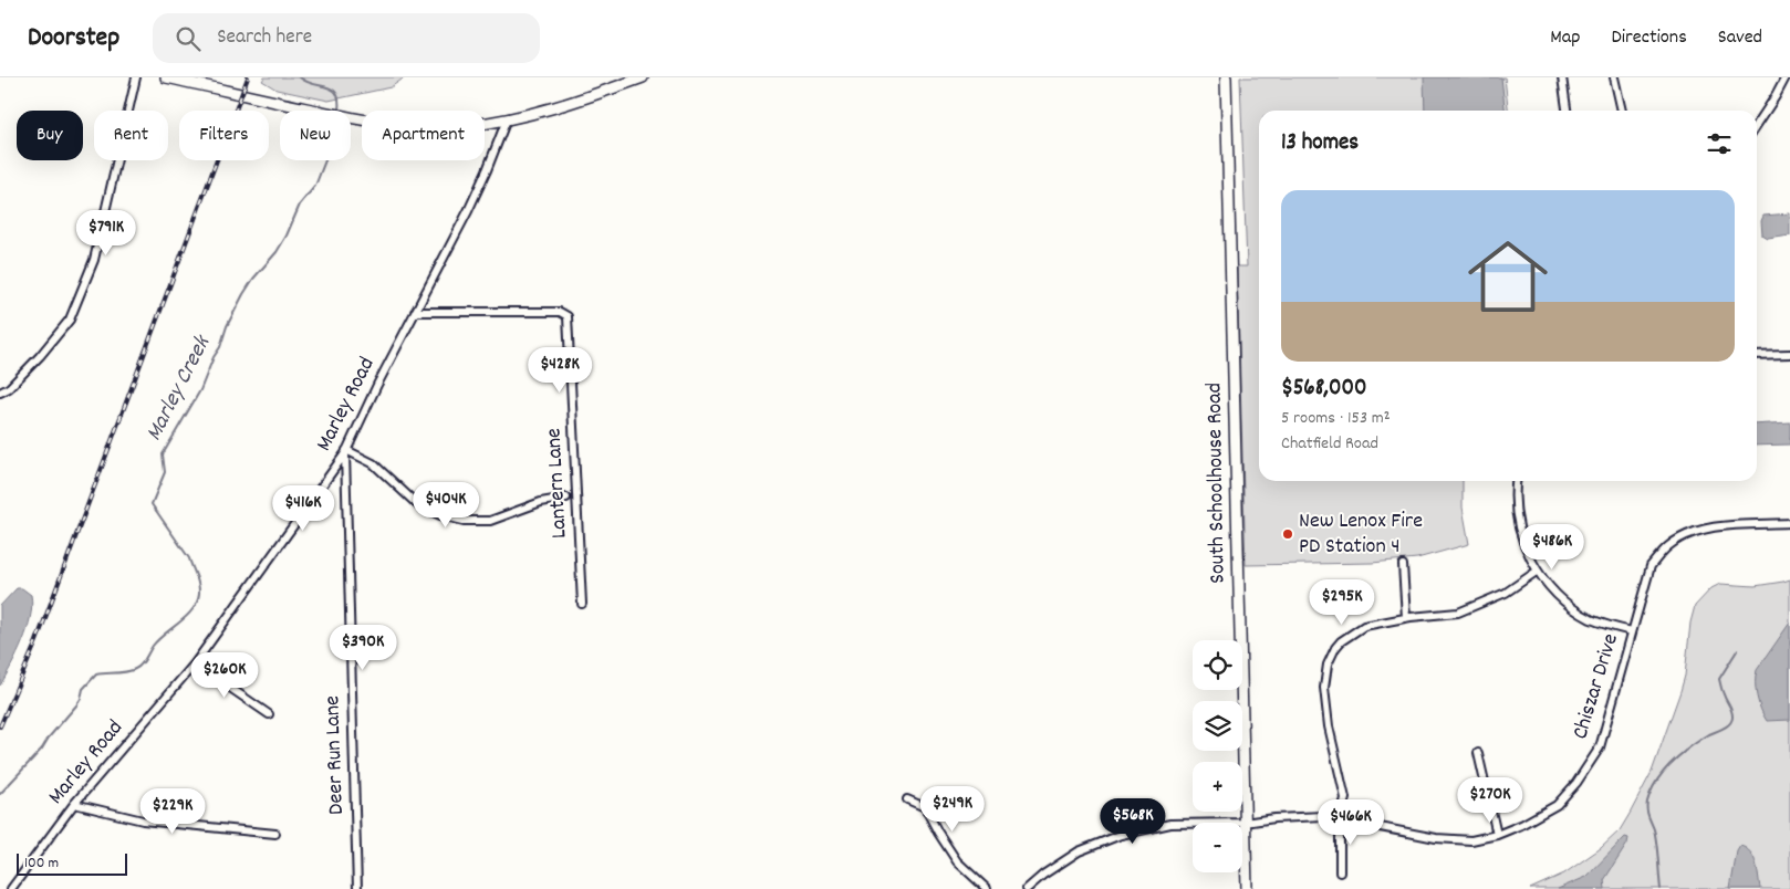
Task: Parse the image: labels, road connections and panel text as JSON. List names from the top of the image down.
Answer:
{
  "streets": {
    "street": [
      "Marley Road",
      "Lantern Lane",
      "South Schoolhouse Road",
      "Chiszar Drive",
      "Deer Run Lane"
    ]
  },
  "crossings": [
    ["Marley Road", "Lantern Lane"],
    ["Marley Road", "Deer Run Lane"],
    ["South Schoolhouse Road", "Chiszar Drive"]
  ],
  "water": ["Marley Creek"],
  "places": ["New Lenox Fire PD Station 4"],
  "scale_bar": "100 m",
  "page": {
    "header": "Doorstep",
    "search": "Search here",
    "nav": ["Map", "Directions", "Saved"],
    "chip": [
      "Buy",
      "Rent",
      "Filters",
      "New",
      "Apartment"
    ],
    "heading": "13 homes",
    "list": [
      {
        "name": "$568,000",
        "note": "5 rooms · 153 m² · Chatfield Road"
      }
    ],
    "price": [
      "$791K",
      "$428K",
      "$404K",
      "$416K",
      "$486K",
      "$295K",
      "$390K",
      "$260K",
      "$270K",
      "$249K",
      "$229K",
      "$568K",
      "$466K"
    ],
    "map_buttons": ["+", "−"],
    "scale": "100 m"
  }
}
